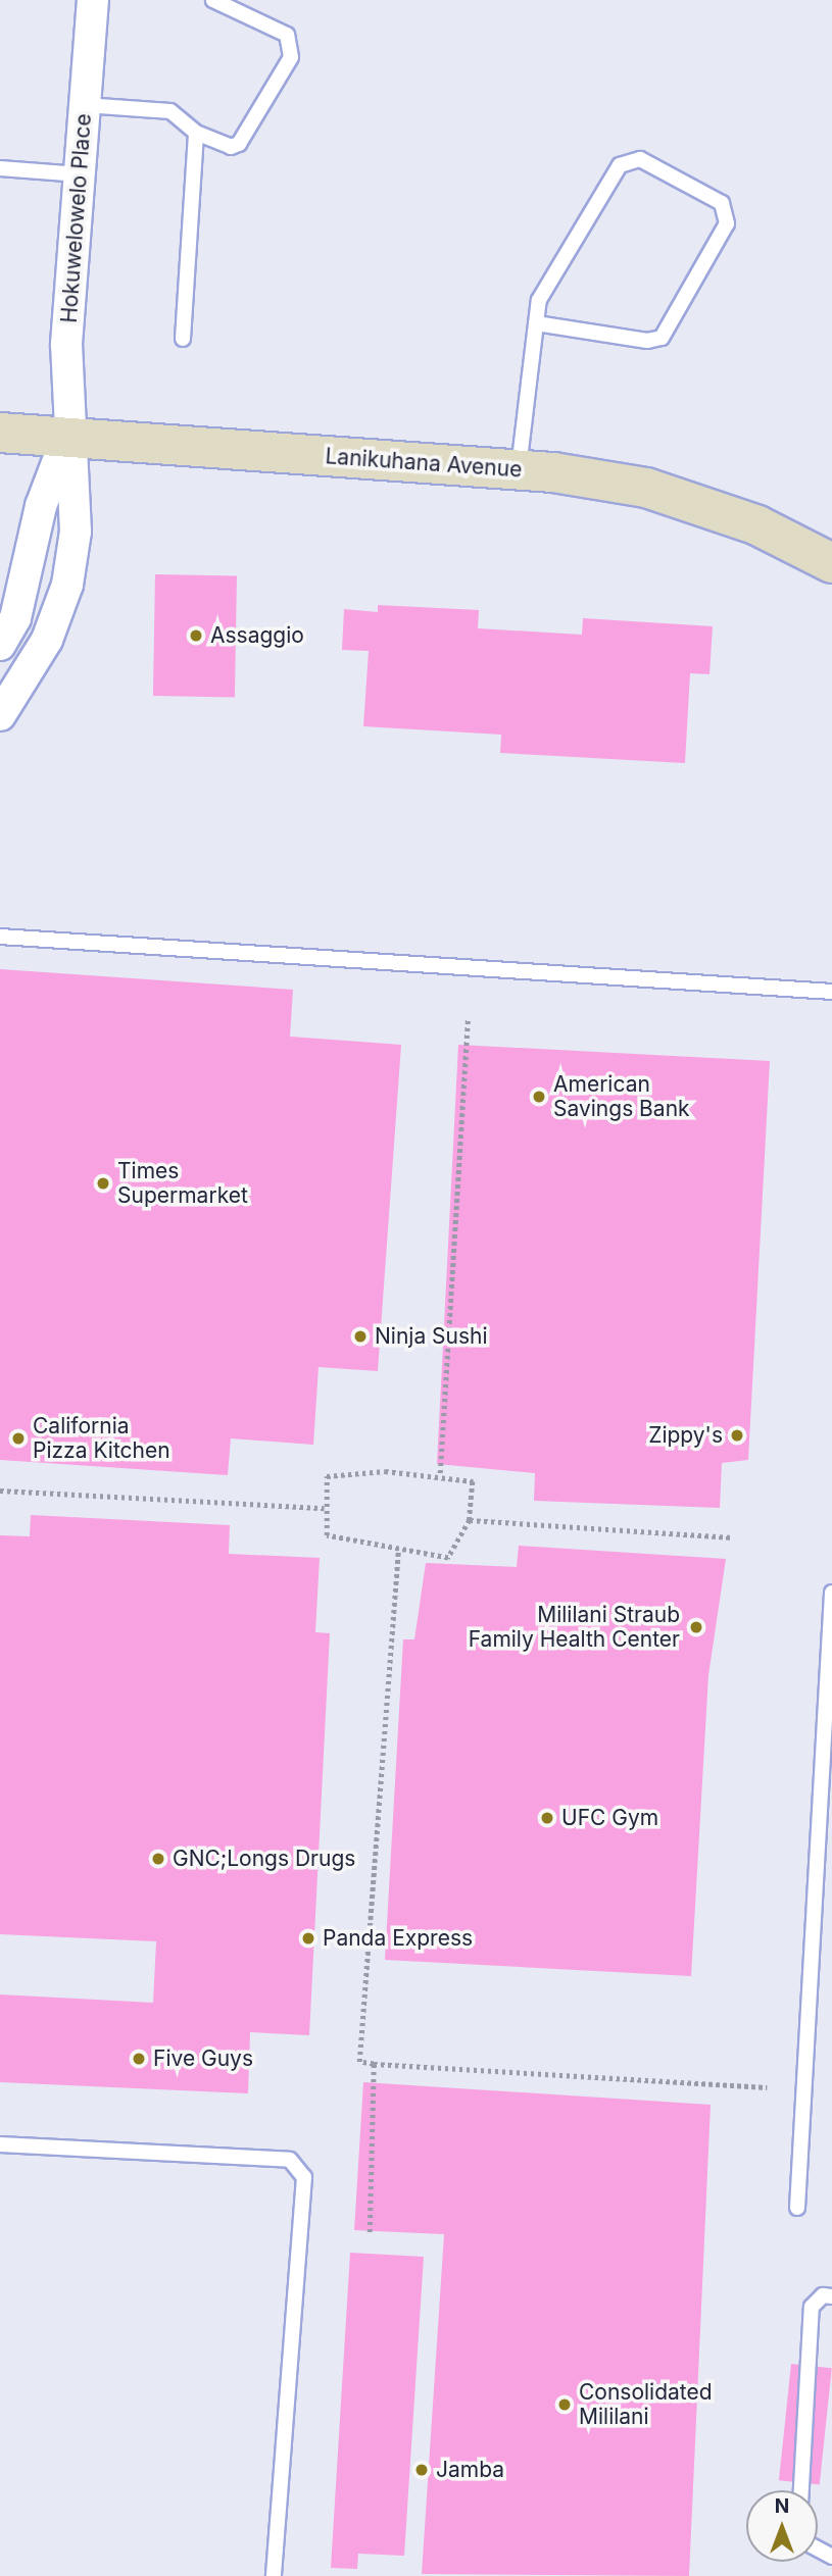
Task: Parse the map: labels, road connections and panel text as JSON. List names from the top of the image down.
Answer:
{
  "streets": {
    "main road": ["Lanikuhana Avenue"],
    "street": ["Hokuwelowelo Place"]
  },
  "crossings": [
    ["Hokuwelowelo Place", "Lanikuhana Avenue"]
  ],
  "places": [
    "Assaggio",
    "American Savings Bank",
    "Times Supermarket",
    "Ninja Sushi",
    "Zippy's",
    "California Pizza Kitchen",
    "Mililani Straub Family Health Center",
    "UFC Gym",
    "GNC;Longs Drugs",
    "Panda Express",
    "Five Guys",
    "Consolidated Mililani",
    "Jamba"
  ],
  "north": "top"
}
